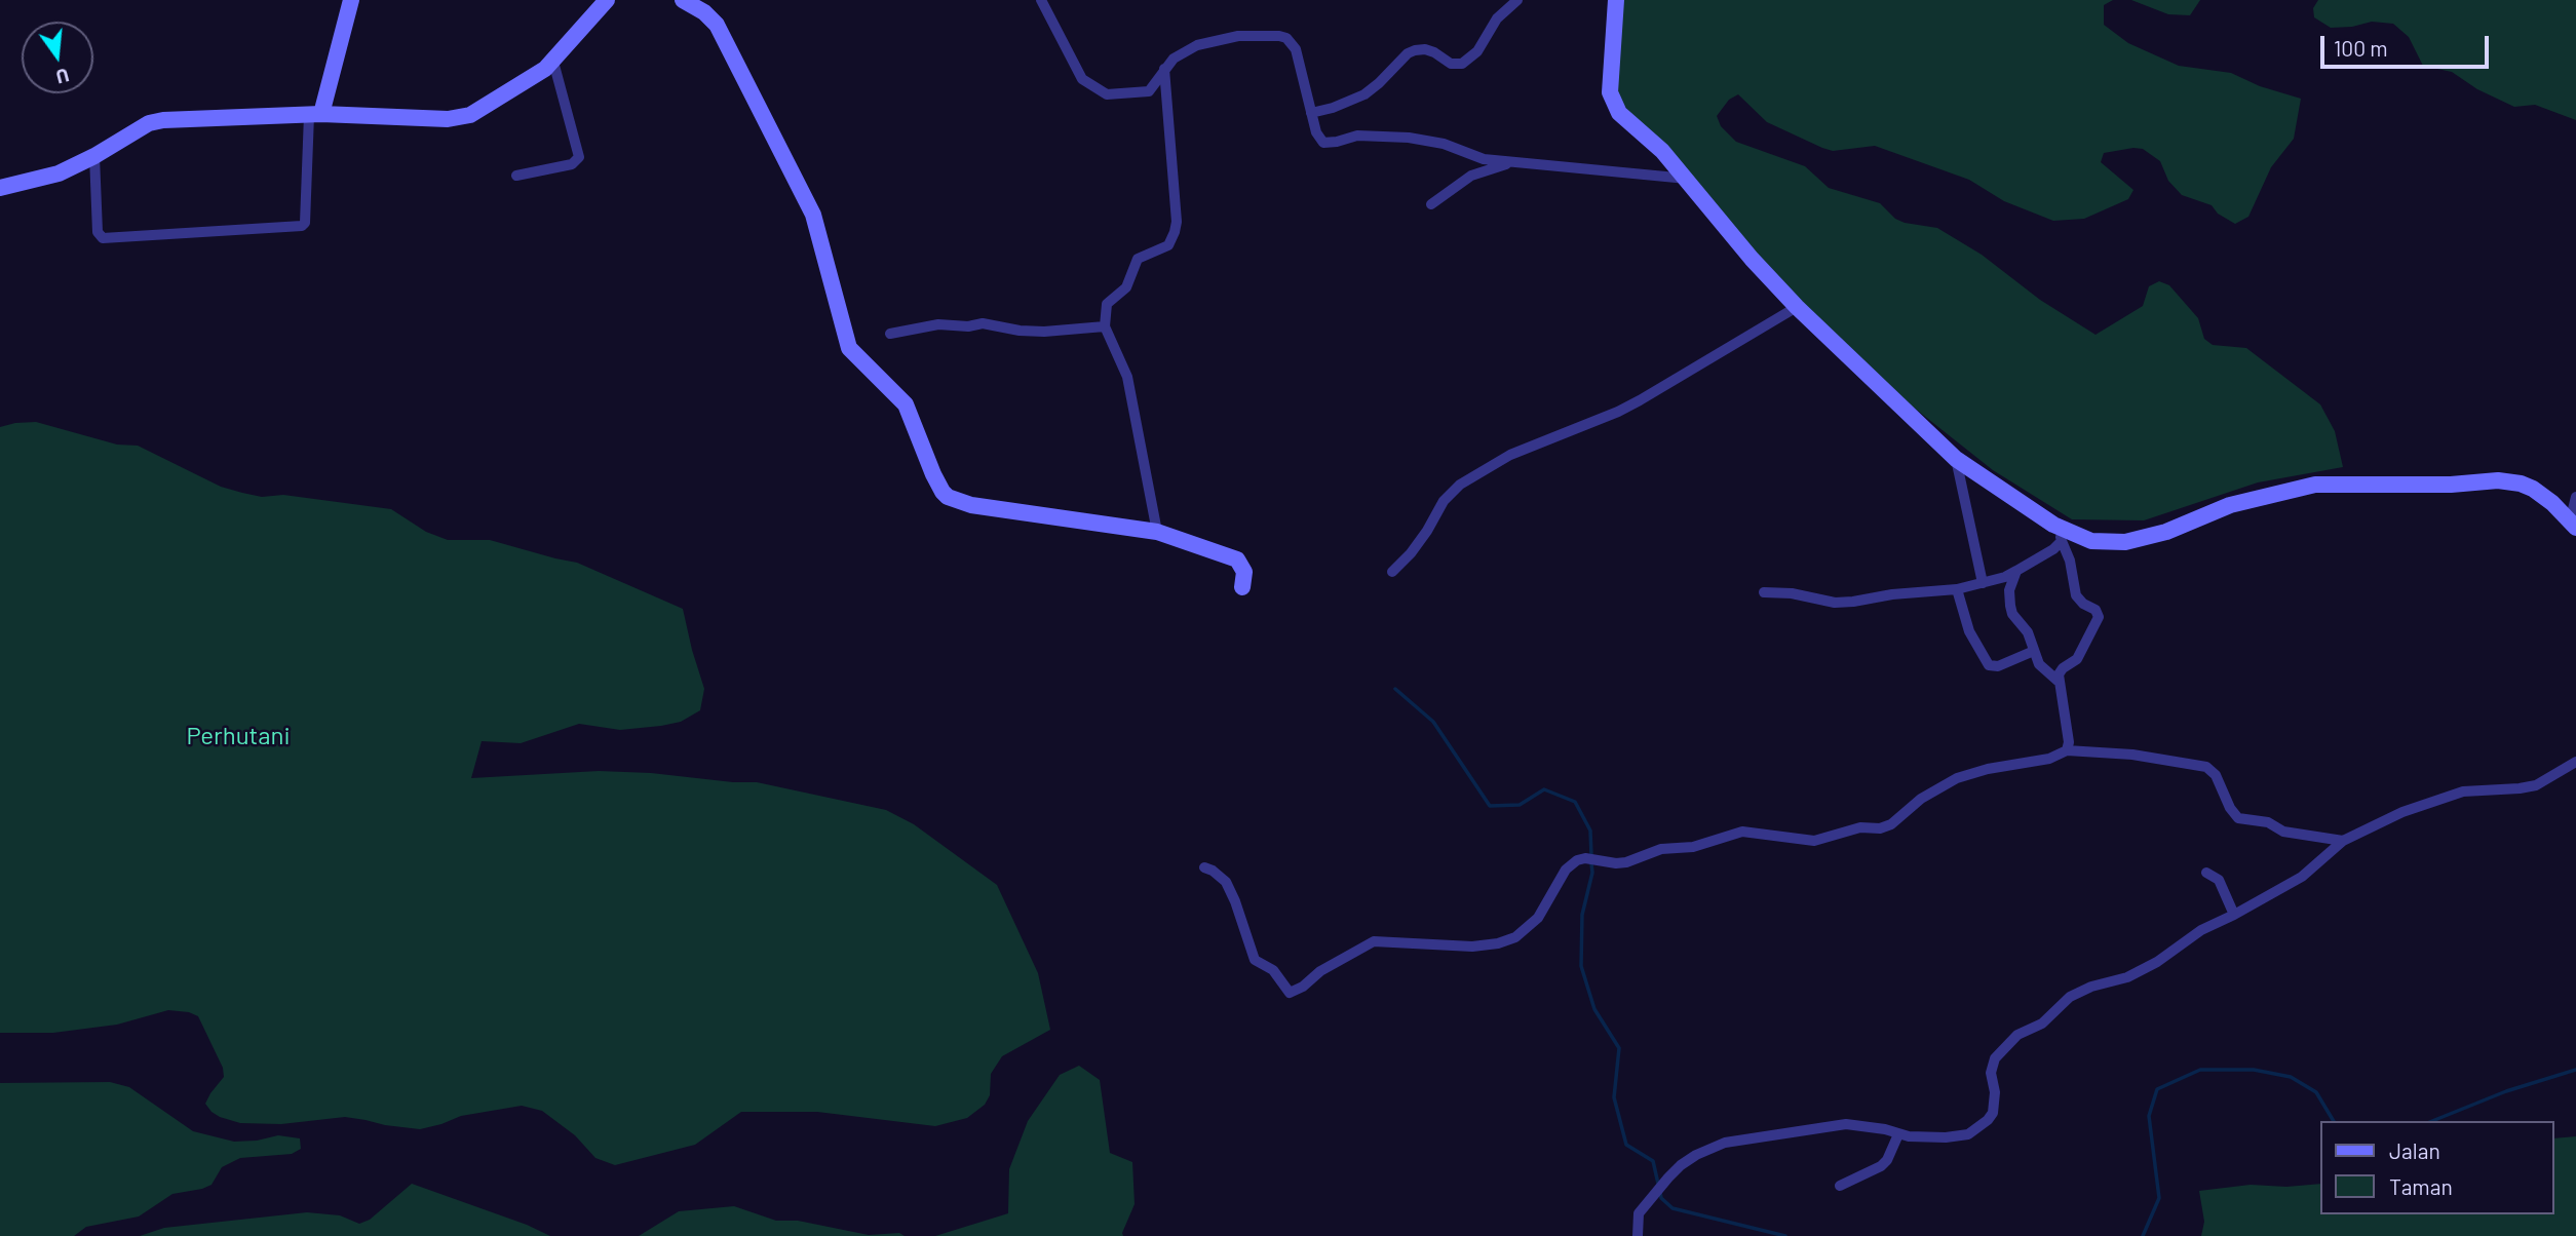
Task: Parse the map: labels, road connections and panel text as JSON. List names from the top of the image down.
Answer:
{
  "parks": ["Perhutani"],
  "legend": ["Jalan", "Taman"],
  "scale_bar": "100 m",
  "north": "bottom"
}
